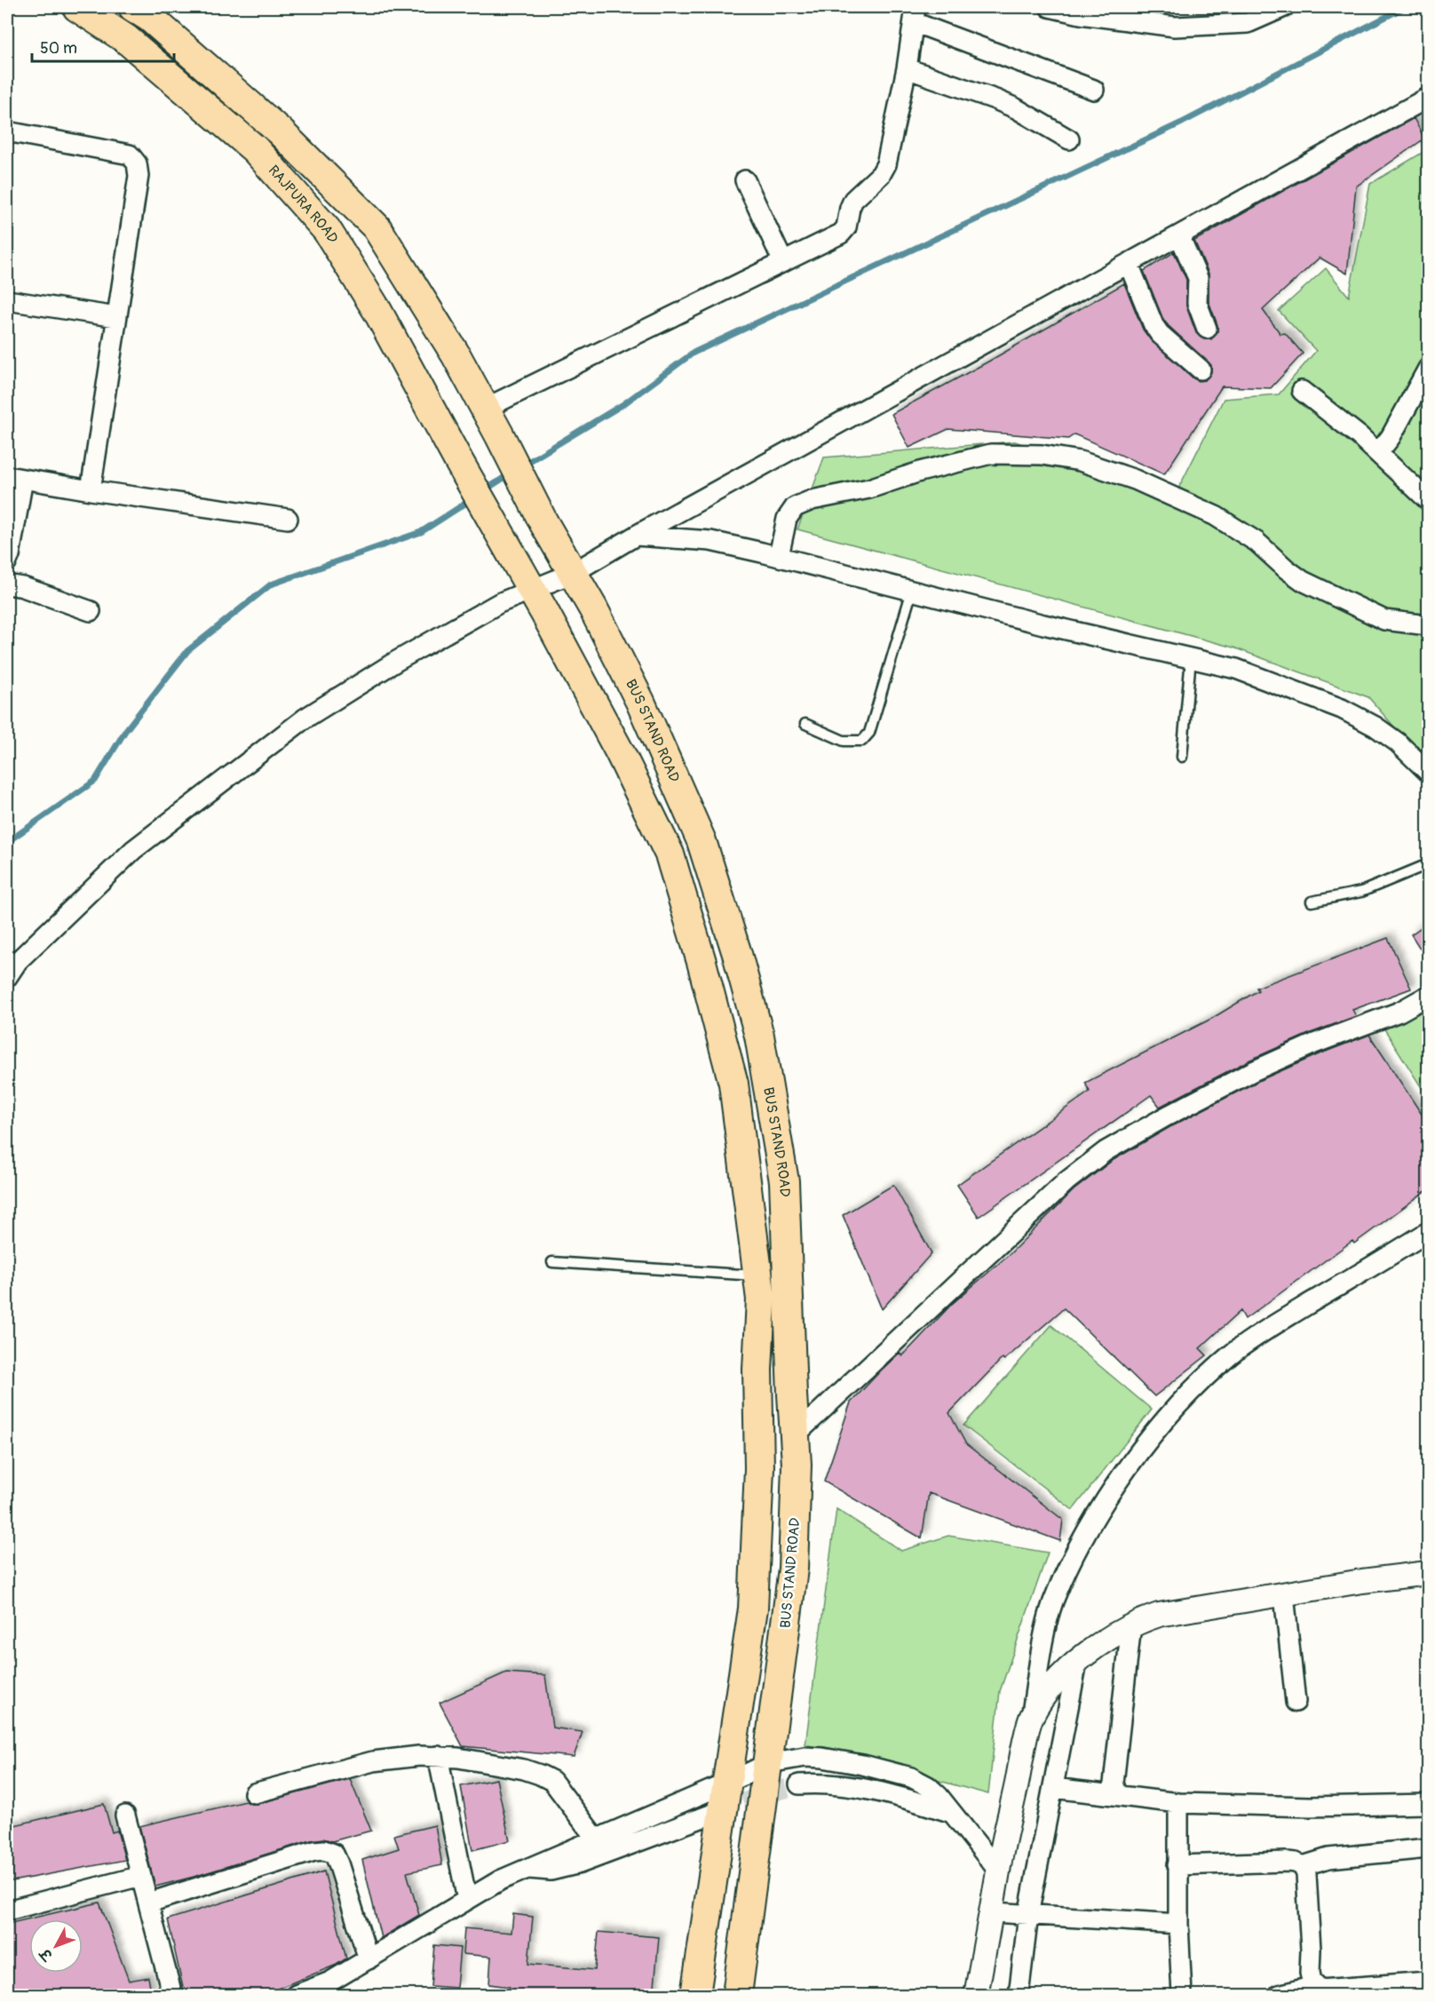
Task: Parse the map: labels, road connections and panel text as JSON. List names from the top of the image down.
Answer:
{
  "streets": {
    "main road": ["RAJPURA ROAD", "BUS STAND ROAD"]
  },
  "scale_bar": "50 m",
  "north": "bottom left"
}
